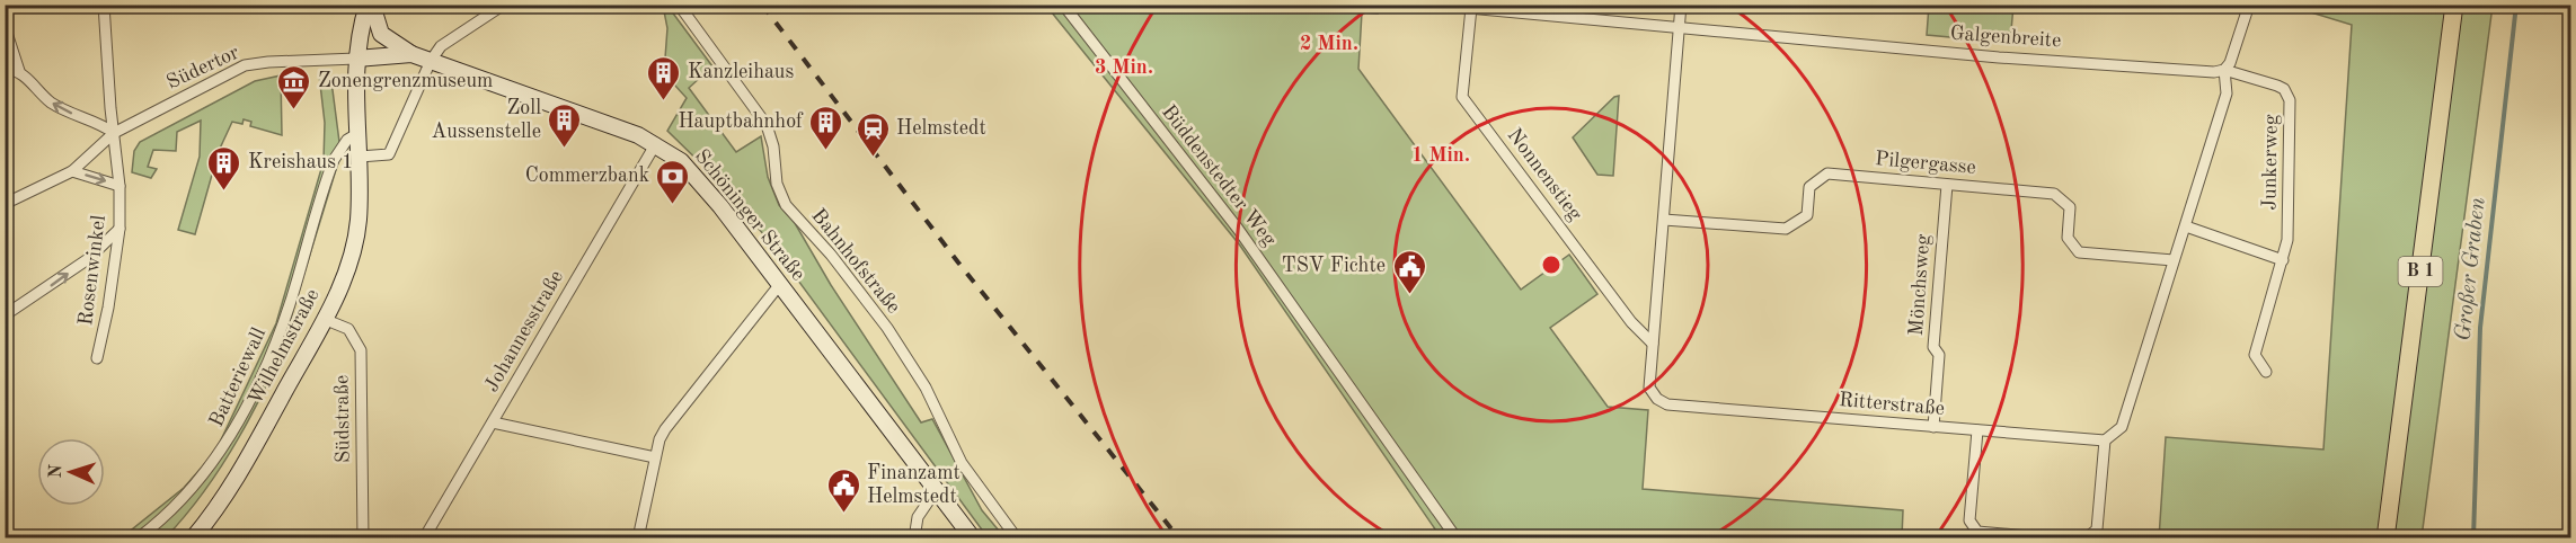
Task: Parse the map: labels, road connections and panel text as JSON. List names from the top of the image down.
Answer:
{
  "streets": {
    "main road": ["Schöninger Straße", "B 1", "Wilhelmstraße"],
    "street": [
      "Galgenbreite",
      "Südertor",
      "Junkerweg",
      "Pilgergasse",
      "Nonnenstieg",
      "Büddenstedter Weg",
      "Bahnhofstraße",
      "Rosenwinkel",
      "Mönchsweg",
      "Johannesstraße",
      "Batteriewall",
      "Ritterstraße",
      "Südstraße"
    ]
  },
  "crossings": [
    ["Galgenbreite", "Junkerweg"],
    ["Galgenbreite", "Nonnenstieg"],
    ["Galgenbreite", "Ritterstraße"],
    ["Südertor", "Schöninger Straße"],
    ["Südertor", "Rosenwinkel"],
    ["Südertor", "Wilhelmstraße"],
    ["Pilgergasse", "Mönchsweg"],
    ["Pilgergasse", "Ritterstraße"],
    ["Nonnenstieg", "Ritterstraße"],
    ["Schöninger Straße", "Johannesstraße"],
    ["Schöninger Straße", "Wilhelmstraße"],
    ["Mönchsweg", "Ritterstraße"],
    ["Wilhelmstraße", "Batteriewall"],
    ["Wilhelmstraße", "Südstraße"]
  ],
  "water": ["Großer Graben"],
  "places": {
    "building": [
      "Kanzleihaus",
      "Zoll Aussenstelle",
      "Hauptbahnhof",
      "Kreishaus 1"
    ],
    "museum": ["Zonengrenzmuseum"],
    "station": ["Helmstedt"],
    "bank": ["Commerzbank"],
    "public building": ["TSV Fichte", "Finanzamt Helmstedt"]
  },
  "north": "left",
  "rings": ["2 Min.", "3 Min.", "1 Min."]
}
